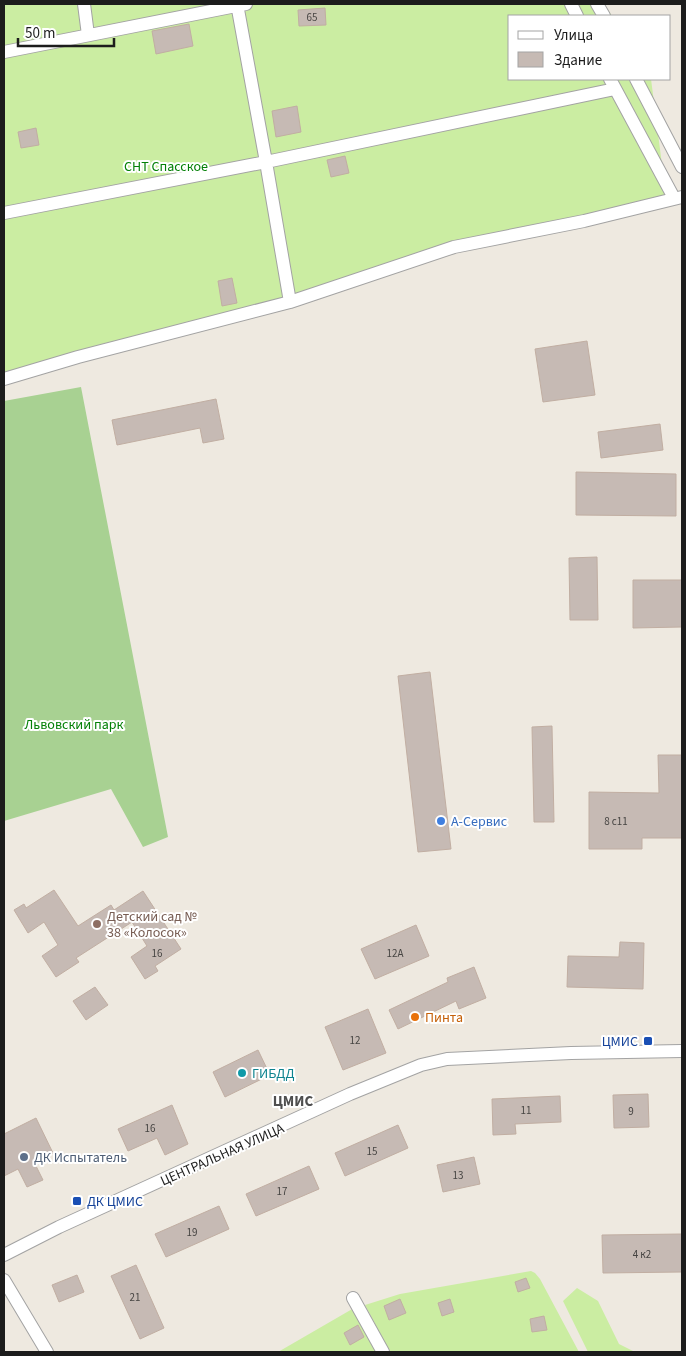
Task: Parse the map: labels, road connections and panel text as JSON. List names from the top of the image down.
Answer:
{
  "streets": {
    "street": ["ЦЕНТРАЛЬНАЯ УЛИЦА"]
  },
  "districts": ["ЦМИС"],
  "parks": ["СНТ Спасское", "Львовский парк"],
  "places": {
    "other": [
      "A-Сервис",
      "Детский сад № 38 «Колосок»",
      "Пинта",
      "ГИБДД",
      "ДК Испытатель"
    ],
    "transit": ["ЦМИС", "ДК ЦМИС"]
  },
  "house_numbers": [
    "65",
    "8 с11",
    "16",
    "12А",
    "12",
    "11",
    "9",
    "16",
    "15",
    "13",
    "17",
    "19",
    "4 к2",
    "21"
  ],
  "legend": ["Улица", "Здание"],
  "scale_bar": "50 m"
}
